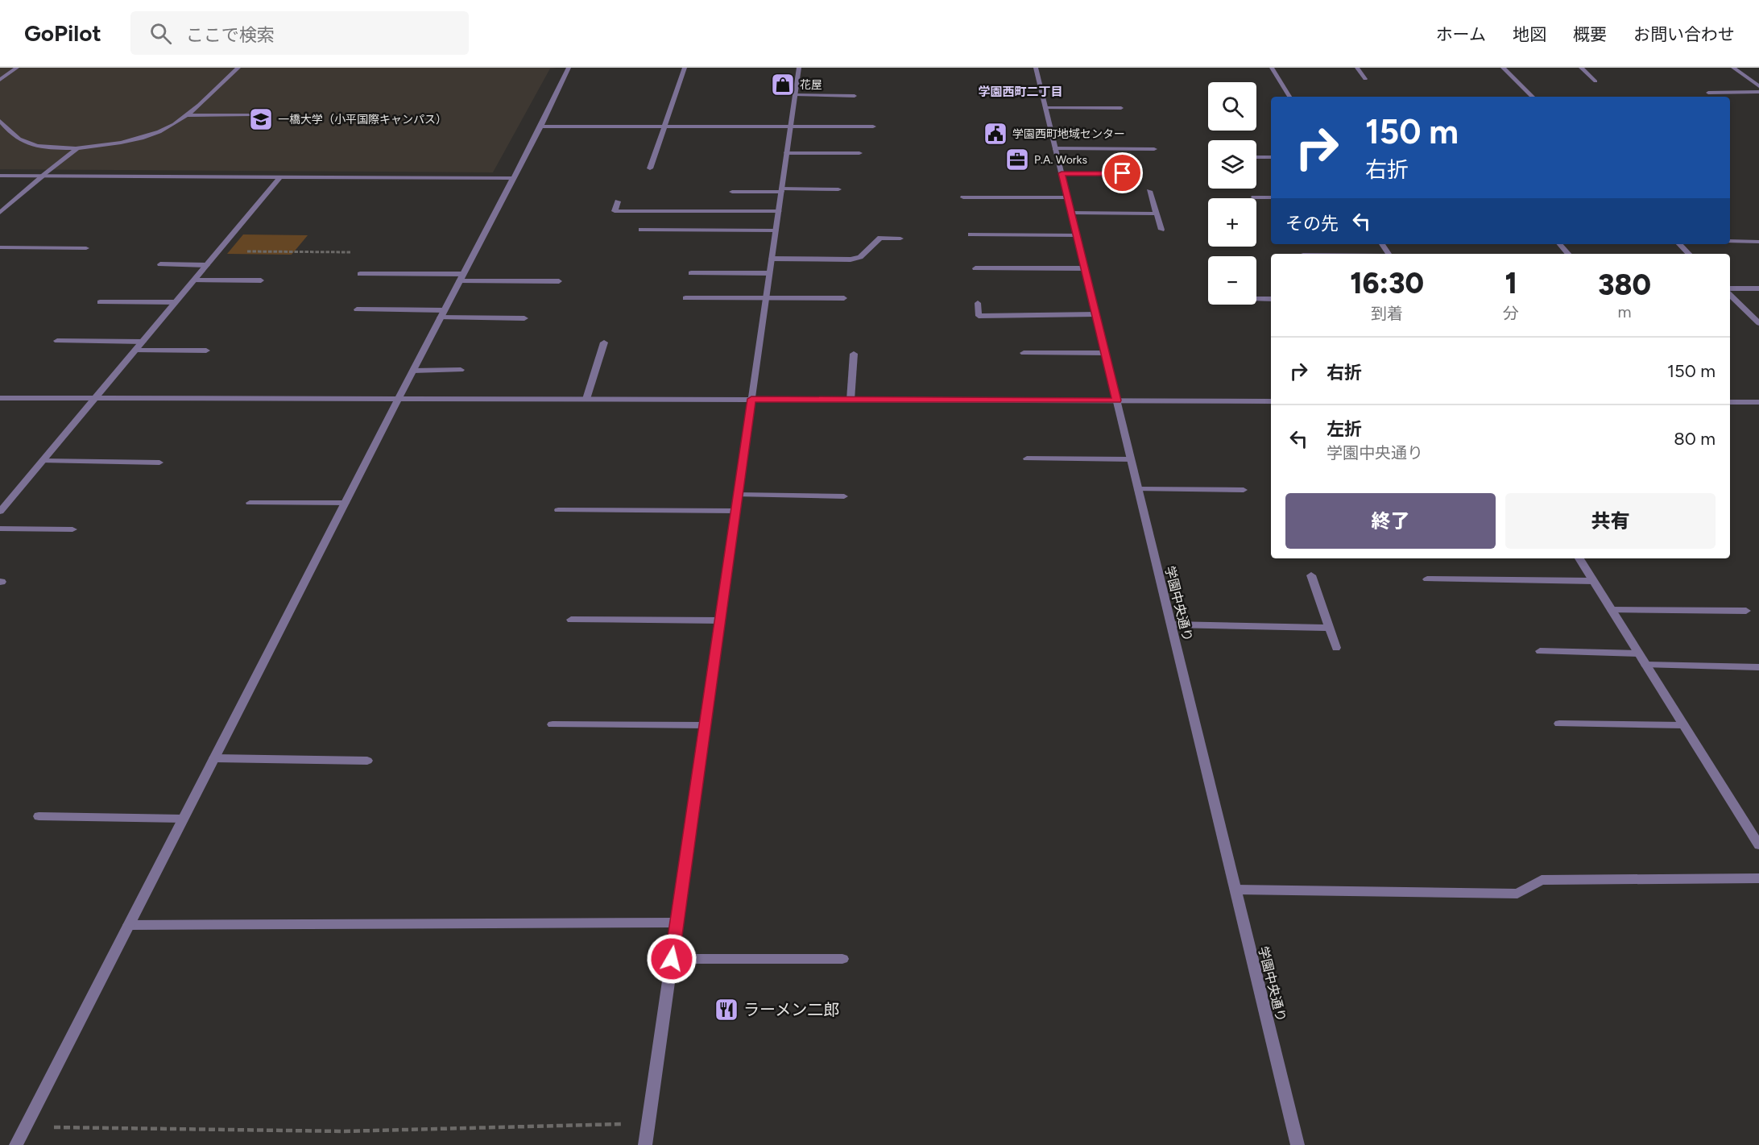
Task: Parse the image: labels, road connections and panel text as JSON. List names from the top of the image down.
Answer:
{
  "streets": {
    "street": ["学園中央通り"]
  },
  "districts": ["学園西町二丁目"],
  "places": {
    "shop": ["花屋"],
    "school or university": ["一橋大学（小平国際キャンパス）"],
    "public building": ["学園西町地域センター"],
    "office": ["P.A. Works"],
    "restaurant": ["ラーメン二郎"]
  },
  "page": {
    "header": "GoPilot",
    "search": "ここで検索",
    "nav": [
      "ホーム",
      "地図",
      "概要",
      "お問い合わせ"
    ],
    "map_buttons": ["+", "−"],
    "turn": ["150 m", "右折"],
    "then": "その先",
    "eta": [
      "16:30",
      "到着",
      "1",
      "分",
      "380",
      "m"
    ],
    "list": [
      {
        "name": "右折",
        "value": "150 m"
      },
      {
        "name": "左折",
        "note": "学園中央通り",
        "value": "80 m"
      }
    ],
    "buttons": ["終了", "共有"]
  }
}
